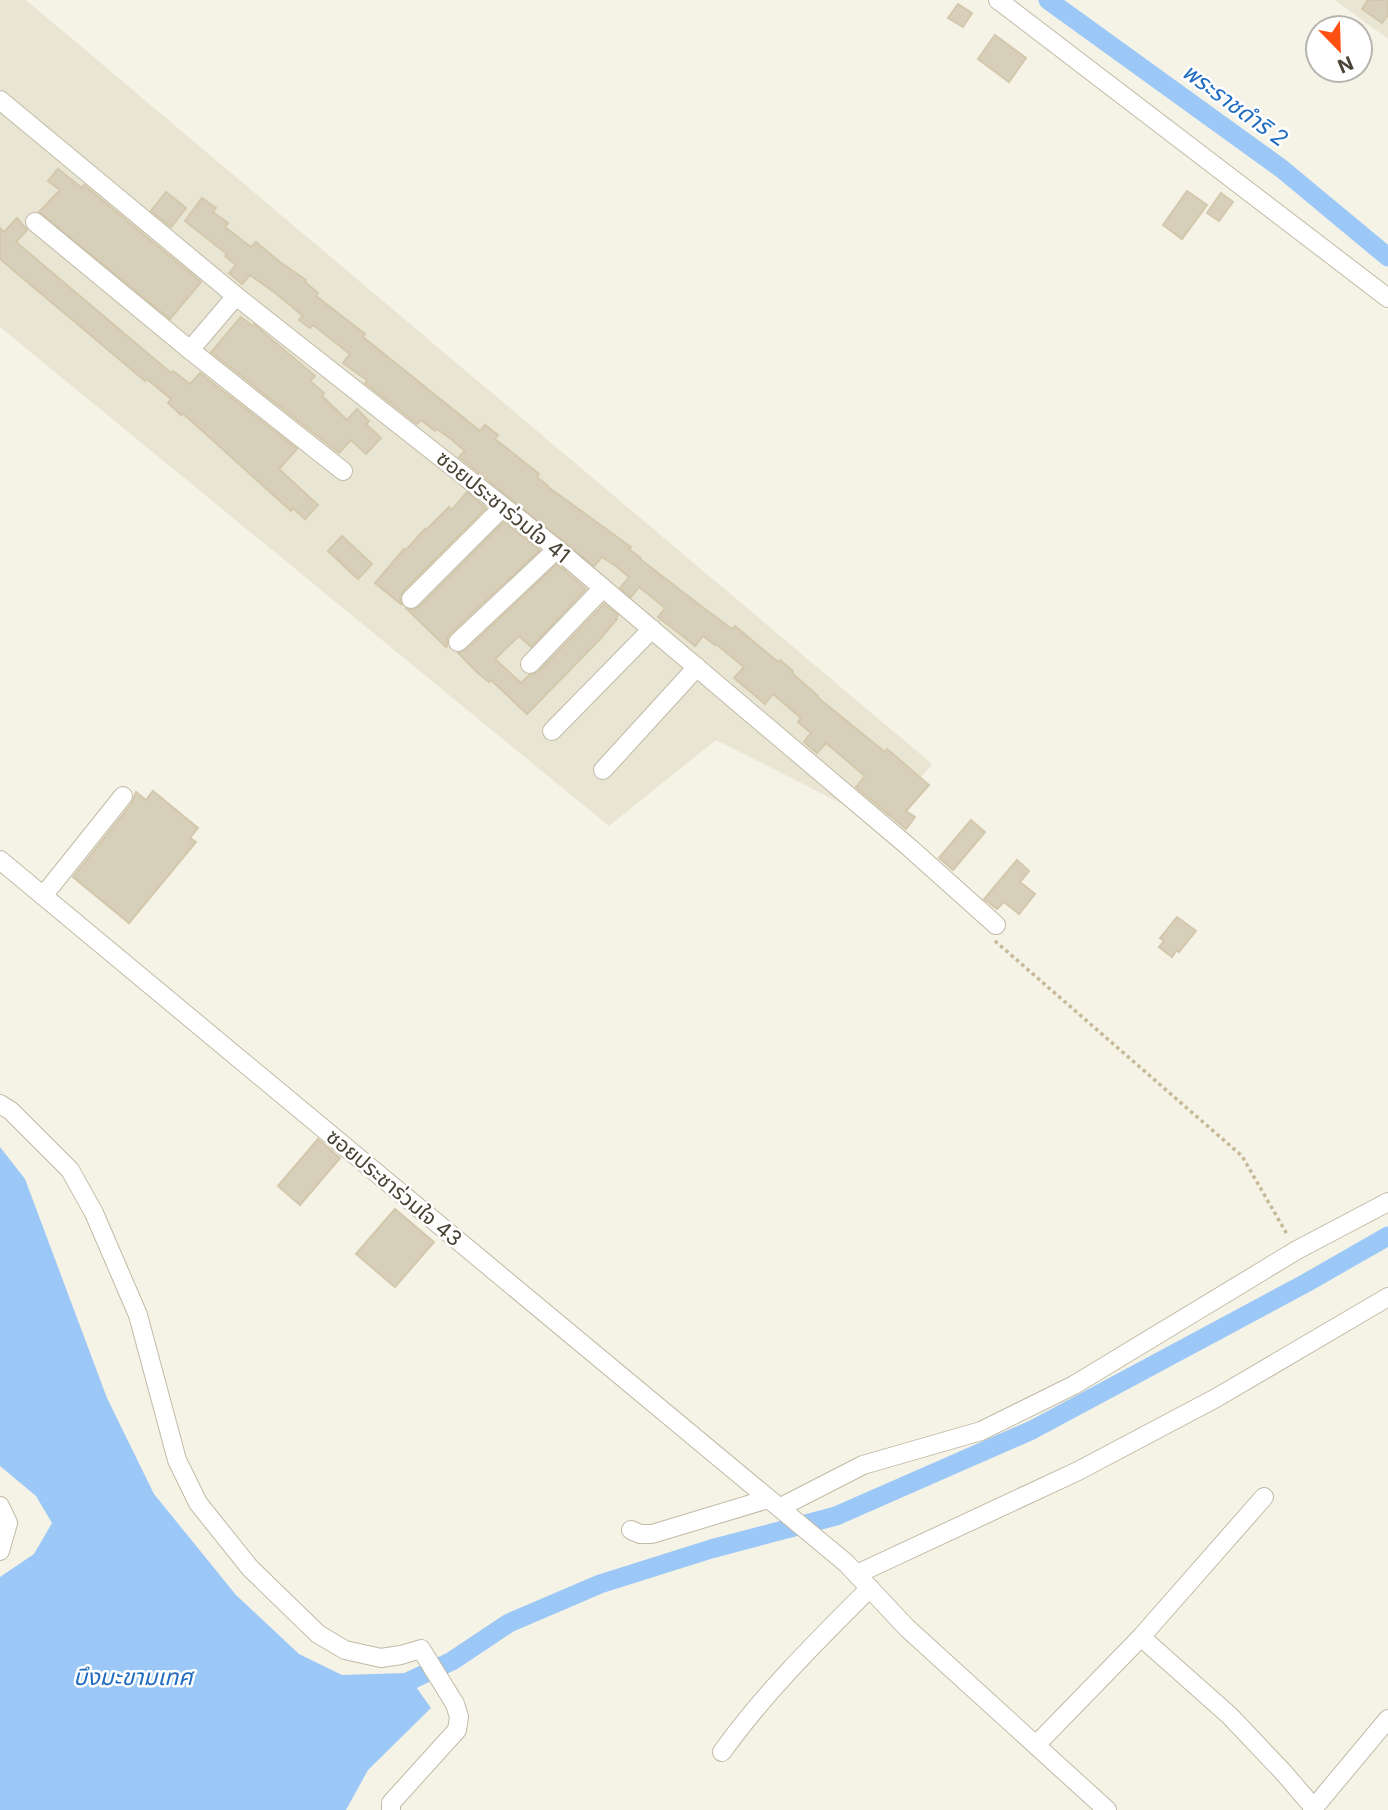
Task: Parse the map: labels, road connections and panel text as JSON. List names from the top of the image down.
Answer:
{
  "streets": {
    "street": ["ซอยประชาร่วมใจ 41", "ซอยประชาร่วมใจ 43"]
  },
  "water": ["พระราชดำริ 2", "บึงมะขามเทศ"],
  "north": "bottom right"
}
